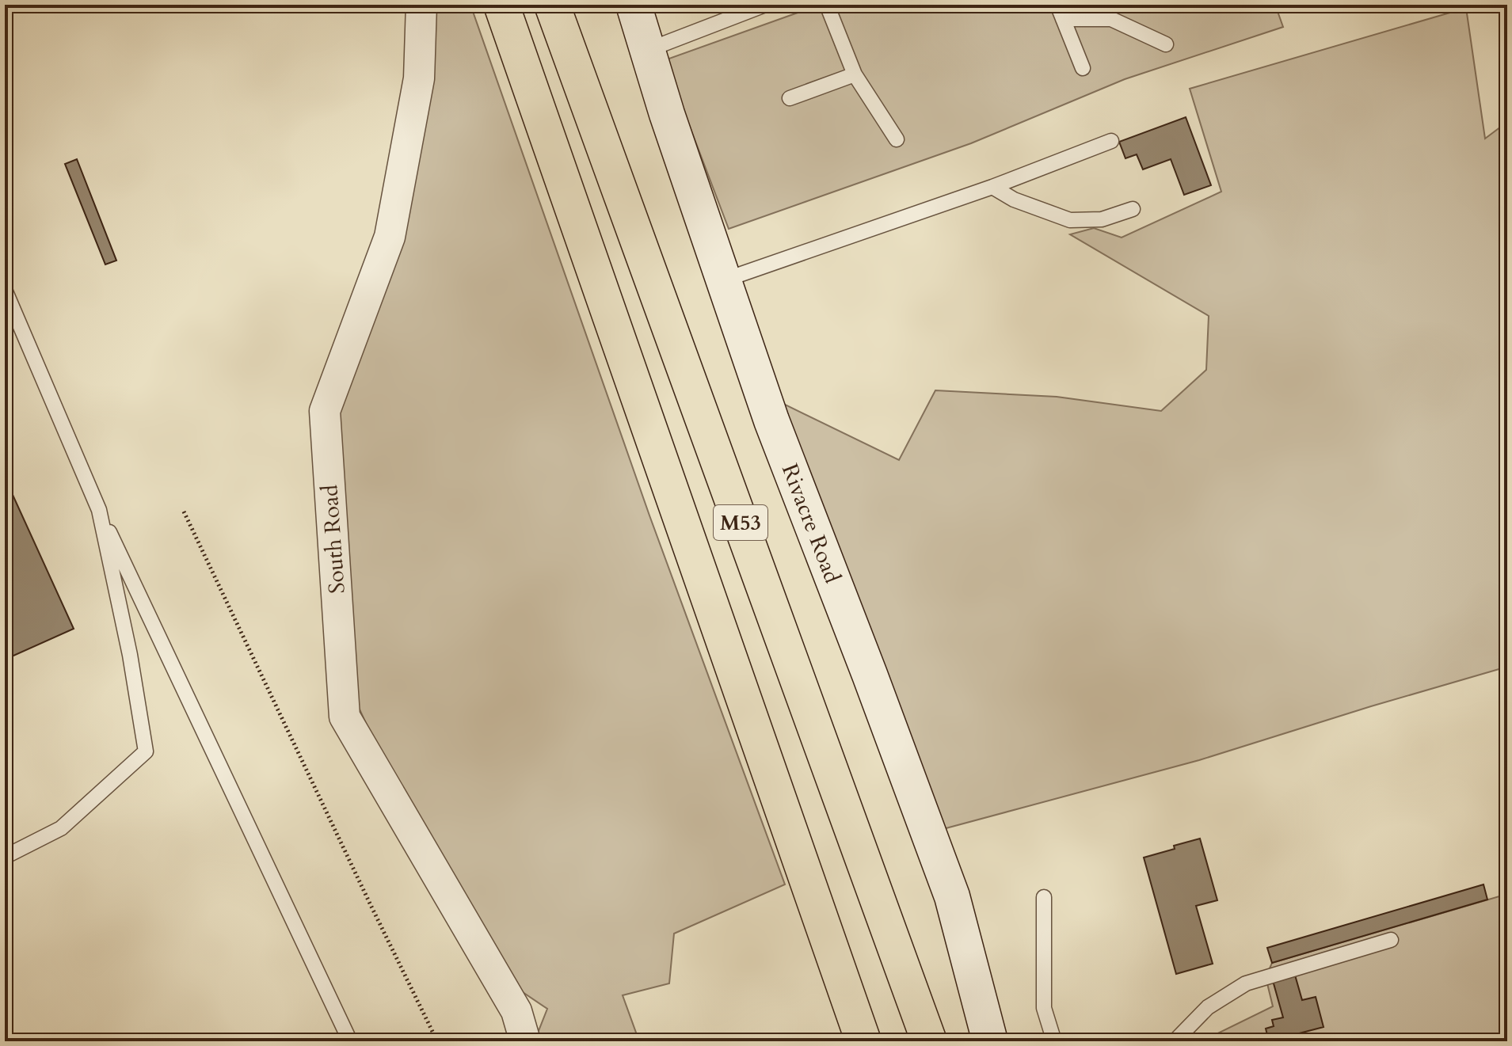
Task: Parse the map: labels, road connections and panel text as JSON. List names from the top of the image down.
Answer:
{
  "streets": {
    "highway": ["M53"],
    "main road": ["Rivacre Road"],
    "street": ["South Road"]
  }
}
